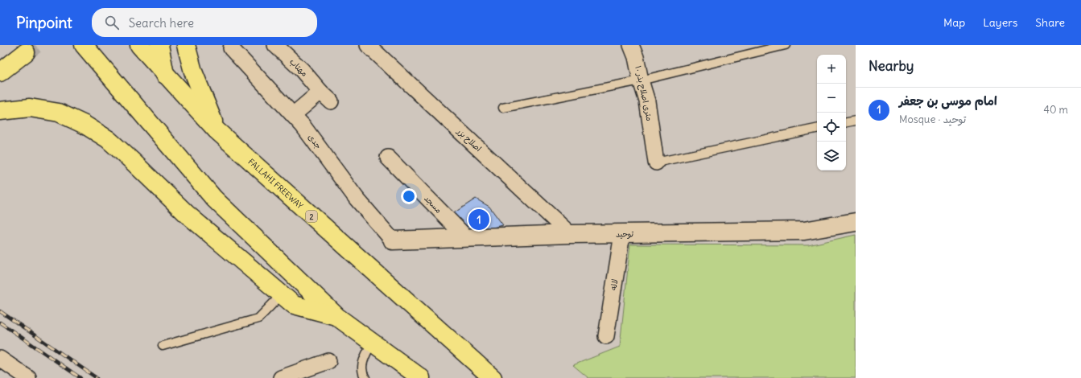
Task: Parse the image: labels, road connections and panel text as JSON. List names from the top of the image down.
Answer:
{
  "streets": {
    "main road": ["FALLAHI FREEWAY", "2"],
    "street": [
      "مهتاب",
      "۱۰ متری اصلاح بذر",
      "اصلاح بزر",
      "جدی",
      "مسجد",
      "توحید",
      "لاله"
    ]
  },
  "crossings": [
    ["مهتاب", "جدی"],
    ["اصلاح بزر", "توحید"],
    ["جدی", "توحید"],
    ["مسجد", "توحید"],
    ["توحید", "لاله"]
  ],
  "page": {
    "header": "Pinpoint",
    "search": "Search here",
    "nav": ["Map", "Layers", "Share"],
    "heading": "Nearby",
    "map_buttons": ["+", "−"],
    "list": [
      {
        "mark": "1",
        "name": "امام موسی بن جعفر",
        "note": "Mosque · توحید",
        "value": "40 m"
      }
    ],
    "pins": "1"
  }
}
